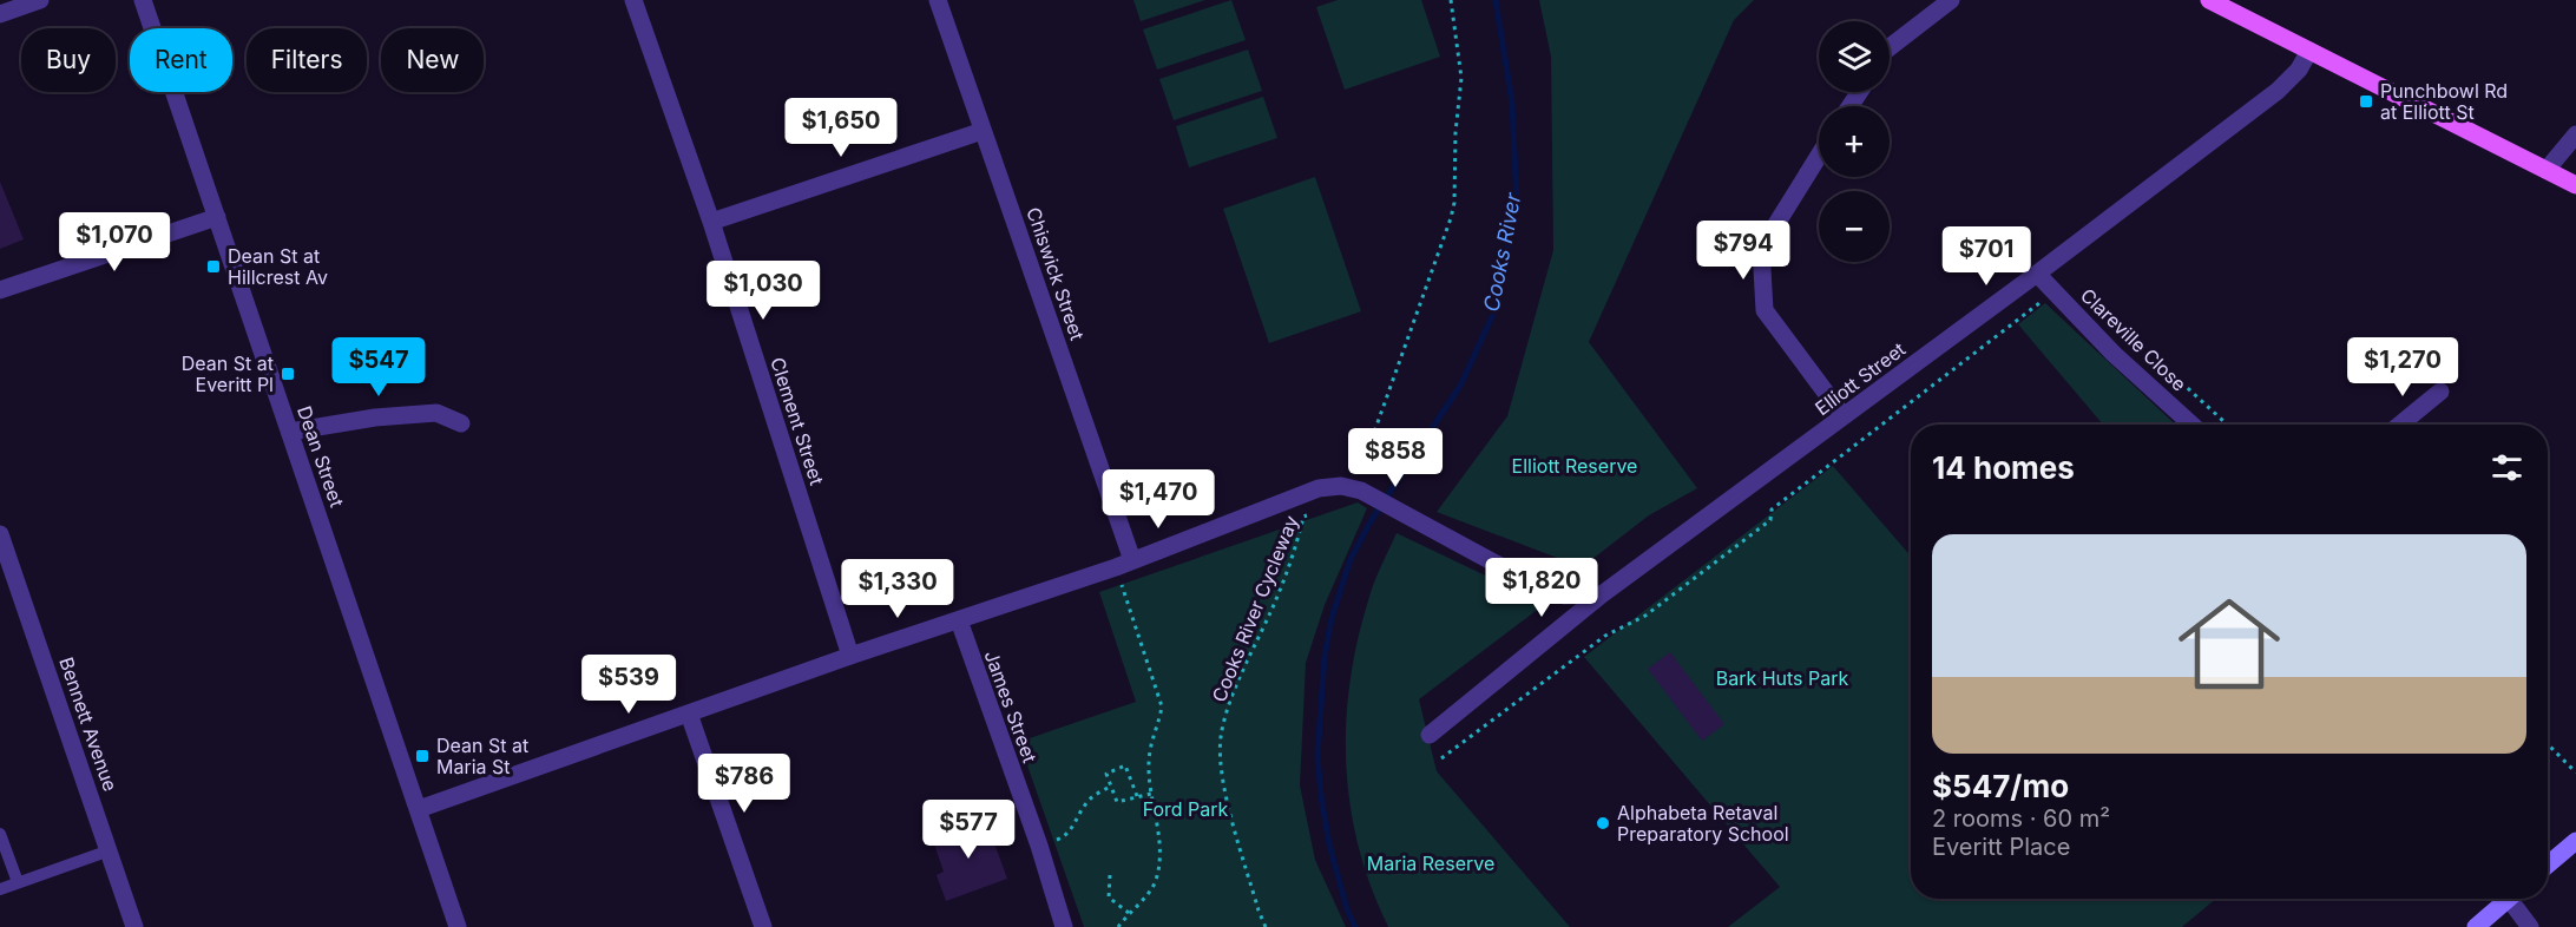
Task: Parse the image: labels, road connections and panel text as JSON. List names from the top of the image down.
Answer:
{
  "streets": {
    "street": [
      "Chiswick Street",
      "Clareville Close",
      "Elliott Street",
      "Clement Street",
      "Dean Street",
      "James Street",
      "Bennett Avenue"
    ],
    "path": ["Cooks River Cycleway"]
  },
  "crossings": [
    ["Clareville Close", "Elliott Street"]
  ],
  "water": ["Cooks River"],
  "parks": [
    "Elliott Reserve",
    "Bark Huts Park",
    "Ford Park",
    "Maria Reserve"
  ],
  "places": {
    "transit": [
      "Punchbowl Rd at Elliott St",
      "Dean St at Hillcrest Av",
      "Dean St at Everitt Pl",
      "Dean St at Maria St"
    ],
    "other": ["Alphabeta Retaval Preparatory School"]
  },
  "page": {
    "map_buttons": ["+", "−"],
    "chip": [
      "Buy",
      "Rent",
      "Filters",
      "New"
    ],
    "price": [
      "$1,650",
      "$1,070",
      "$794",
      "$701",
      "$1,030",
      "$547",
      "$1,270",
      "$858",
      "$1,470",
      "$1,820",
      "$1,330",
      "$539",
      "$786",
      "$577"
    ],
    "heading": "14 homes",
    "list": [
      {
        "name": "$547/mo",
        "note": "2 rooms · 60 m² · Everitt Place"
      }
    ]
  }
}
